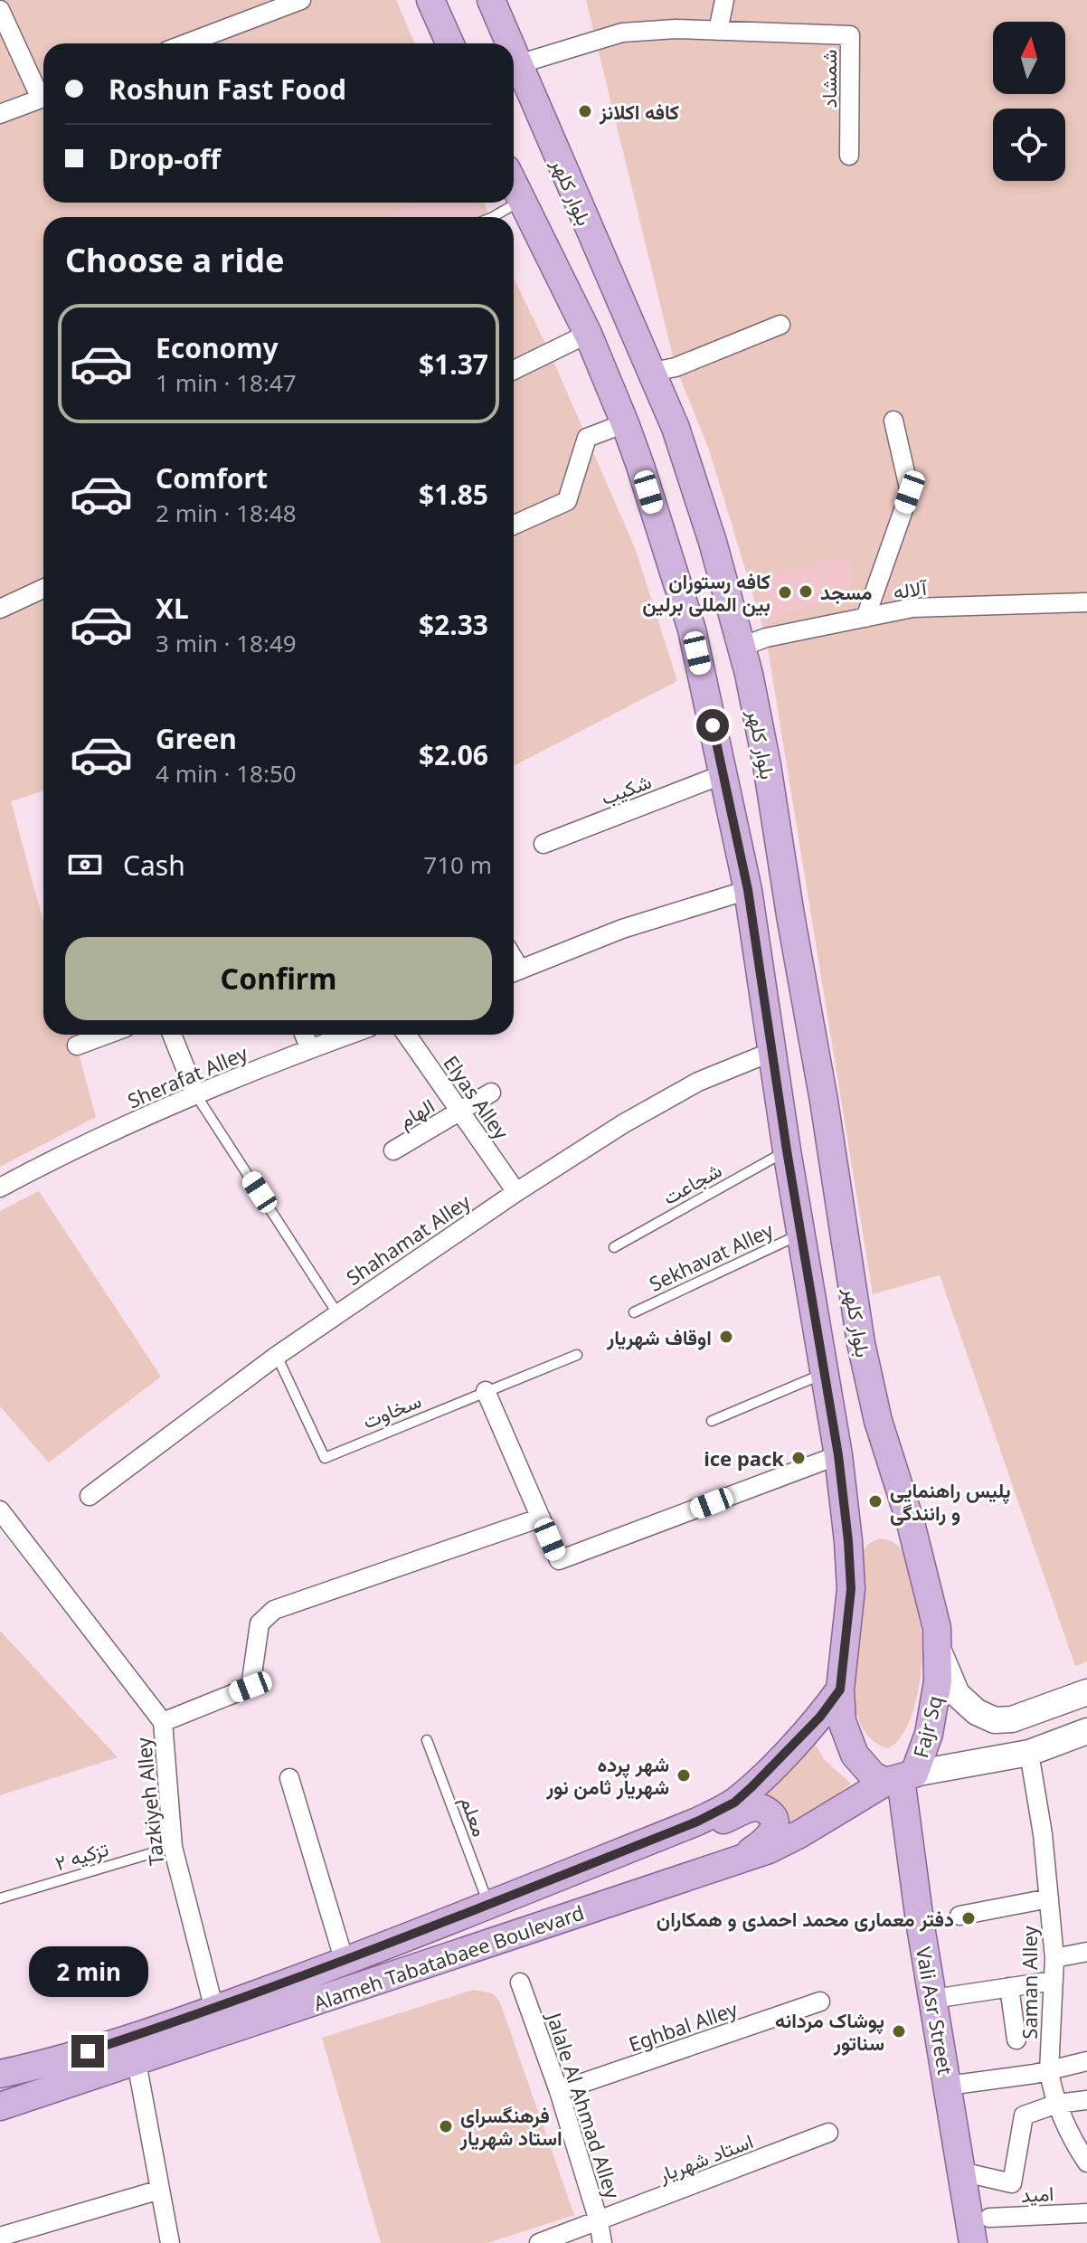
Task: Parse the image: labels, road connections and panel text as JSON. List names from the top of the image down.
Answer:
{
  "streets": {
    "main road": [
      "بلوار کلهر",
      "Fajr Sq",
      "Alameh Tabatabaee Boulevard",
      "Vali Asr Street"
    ],
    "street": [
      "شمشاد",
      "آلاله",
      "شکیب",
      "Sherafat Alley",
      "Elyas Alley",
      "الهام",
      "Shahamat Alley",
      "Tazkiyeh Alley",
      "Saman Alley",
      "Eghbal Alley",
      "Jalale Al Ahmad Alley",
      "استاد شهریار",
      "امید"
    ],
    "lane": [
      "شجاعت",
      "Sekhavat Alley",
      "سخاوت",
      "معلم",
      "تزکیه ۲"
    ]
  },
  "crossings": [
    ["شمشاد", "بلوار کلهر"],
    ["بلوار کلهر", "آلاله"],
    ["بلوار کلهر", "شکیب"],
    ["بلوار کلهر", "شجاعت"],
    ["بلوار کلهر", "Shahamat Alley"],
    ["بلوار کلهر", "Sekhavat Alley"],
    ["بلوار کلهر", "Fajr Sq"],
    ["بلوار کلهر", "Alameh Tabatabaee Boulevard"],
    ["Elyas Alley", "الهام"],
    ["Elyas Alley", "Shahamat Alley"],
    ["Shahamat Alley", "سخاوت"],
    ["Fajr Sq", "Alameh Tabatabaee Boulevard"],
    ["Fajr Sq", "Vali Asr Street"],
    ["Tazkiyeh Alley", "تزکیه ۲"],
    ["Tazkiyeh Alley", "Alameh Tabatabaee Boulevard"],
    ["معلم", "Alameh Tabatabaee Boulevard"],
    ["Alameh Tabatabaee Boulevard", "Vali Asr Street"],
    ["Eghbal Alley", "Jalale Al Ahmad Alley"],
    ["Jalale Al Ahmad Alley", "استاد شهریار"]
  ],
  "places": [
    "کافه اکلانز",
    "مسجد",
    "کافه رستوران بین المللی برلین",
    "اوقاف شهریار",
    "ice pack",
    "پلیس راهنمایی و رانندگی",
    "شهر پرده شهریار ثامن نور",
    "دفتر معماری محمد احمدی و همکاران",
    "پوشاک مردانه سناتور",
    "فرهنگسرای استاد شهریار"
  ],
  "north": "top",
  "page": {
    "banner": ["Roshun Fast Food", "Drop-off"],
    "heading": "Choose a ride",
    "list": [
      {
        "name": "Economy",
        "note": "1 min · 18:47",
        "value": "$1.37"
      },
      {
        "name": "Comfort",
        "note": "2 min · 18:48",
        "value": "$1.85"
      },
      {
        "name": "XL",
        "note": "3 min · 18:49",
        "value": "$2.33"
      },
      {
        "name": "Green",
        "note": "4 min · 18:50",
        "value": "$2.06"
      }
    ],
    "pay": ["Cash", "710 m"],
    "buttons": "Confirm",
    "bubble": "2 min"
  }
}
